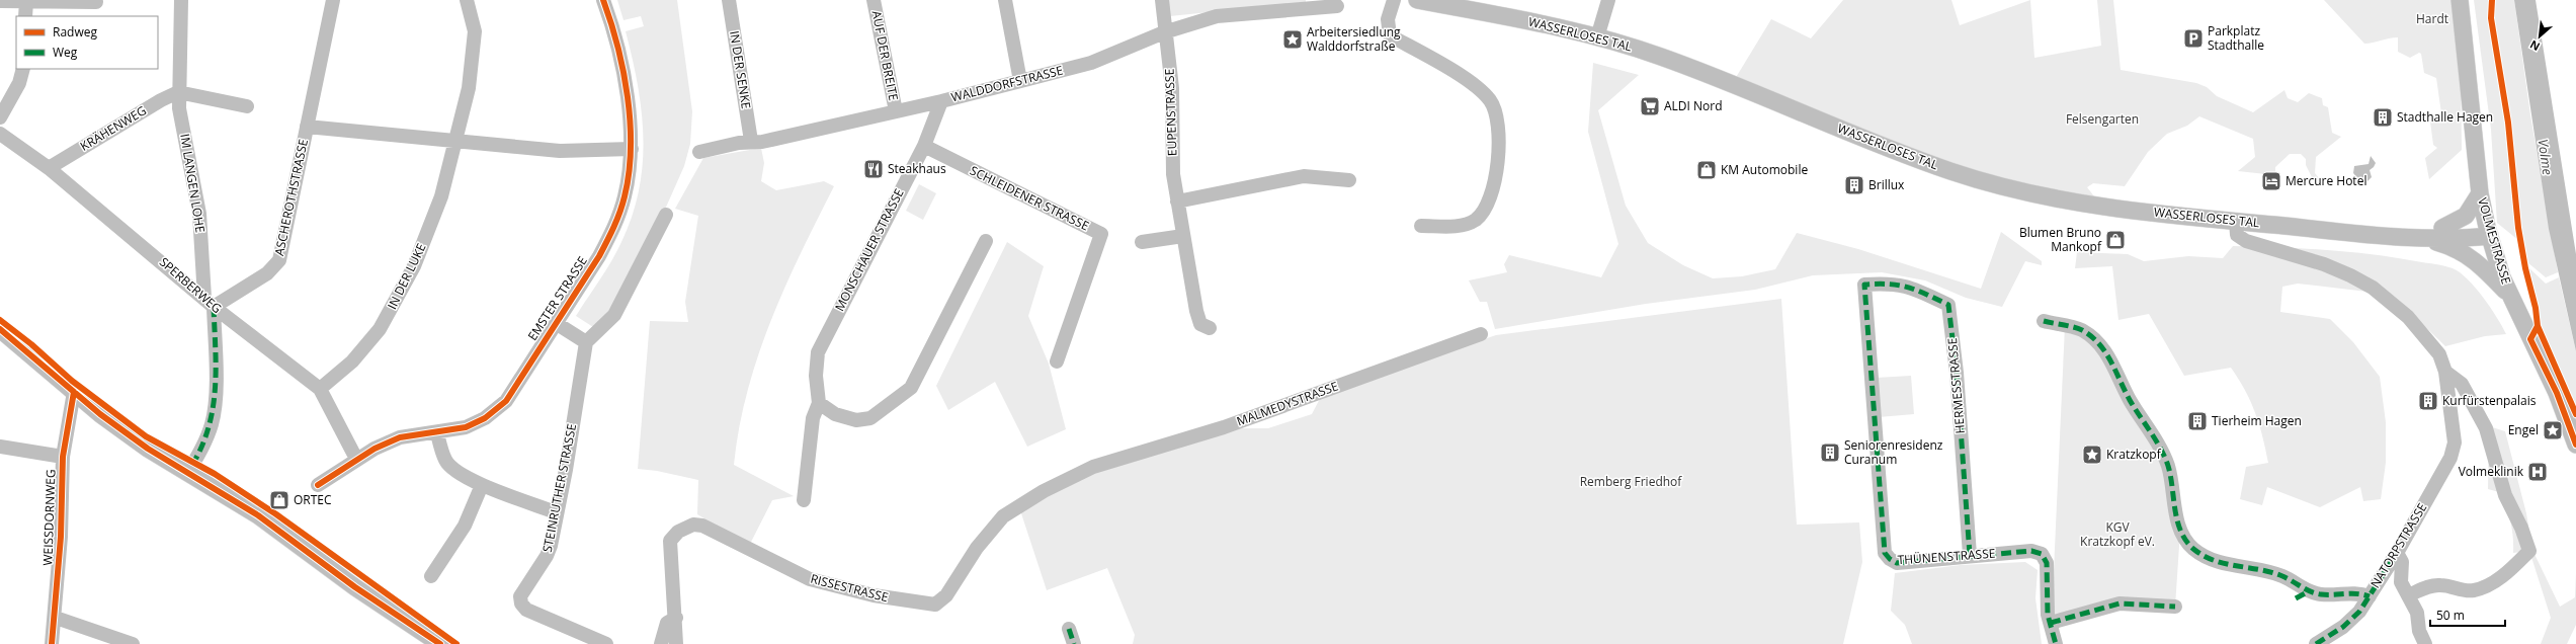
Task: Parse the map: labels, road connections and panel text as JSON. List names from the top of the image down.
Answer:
{
  "streets": {
    "main road": ["WASSERLOSES TAL", "VOLMESTRASSE"],
    "street": [
      "AUF DER BREITE",
      "IN DER SENKE",
      "WALDDORFSTRASSE",
      "EUPENSTRASSE",
      "KRÄHENWEG",
      "IM LANGEN LOHE",
      "ASCHEROTHSTRASSE",
      "SCHLEIDENER STRASSE",
      "MONSCHAUER STRASSE",
      "IN DER LUKE",
      "SPERBERWEG",
      "EMSTER STRASSE",
      "HERMESSTRASSE",
      "MALMEDYSTRASSE",
      "STEINRUTHER STRASSE",
      "WEISSDORNWEG",
      "NATORPSTRASSE",
      "THÜNENSTRASSE",
      "RISSESTRASSE"
    ]
  },
  "crossings": [
    ["WASSERLOSES TAL", "VOLMESTRASSE"],
    ["WASSERLOSES TAL", "NATORPSTRASSE"],
    ["AUF DER BREITE", "WALDDORFSTRASSE"],
    ["IN DER SENKE", "WALDDORFSTRASSE"],
    ["WALDDORFSTRASSE", "EUPENSTRASSE"],
    ["WALDDORFSTRASSE", "MONSCHAUER STRASSE"],
    ["KRÄHENWEG", "IM LANGEN LOHE"],
    ["KRÄHENWEG", "SPERBERWEG"],
    ["IM LANGEN LOHE", "ASCHEROTHSTRASSE"],
    ["IM LANGEN LOHE", "SPERBERWEG"],
    ["ASCHEROTHSTRASSE", "IN DER LUKE"],
    ["ASCHEROTHSTRASSE", "SPERBERWEG"],
    ["SCHLEIDENER STRASSE", "MONSCHAUER STRASSE"],
    ["IN DER LUKE", "SPERBERWEG"],
    ["SPERBERWEG", "EMSTER STRASSE"],
    ["HERMESSTRASSE", "THÜNENSTRASSE"],
    ["MALMEDYSTRASSE", "RISSESTRASSE"]
  ],
  "water": ["Volme"],
  "parks": [
    "Hardt",
    "Felsengarten",
    "Remberg Friedhof",
    "KGV Kratzkopf eV."
  ],
  "places": {
    "parking": ["Parkplatz Stadthalle"],
    "place": ["Arbeitersiedlung Walddorfstraße", "Engel", "Kratzkopf"],
    "supermarket": ["ALDI Nord"],
    "building": [
      "Stadthalle Hagen",
      "Brillux",
      "Kurfürstenpalais",
      "Tierheim Hagen",
      "Seniorenresidenz Curanum"
    ],
    "restaurant": ["Steakhaus"],
    "shop": ["KM Automobile", "Blumen Bruno Mankopf", "ORTEC"],
    "hotel": ["Mercure Hotel"],
    "hospital": ["Volmeklinik"]
  },
  "legend": ["Radweg", "Weg"],
  "scale_bar": "50 m",
  "north": "bottom left"
}
